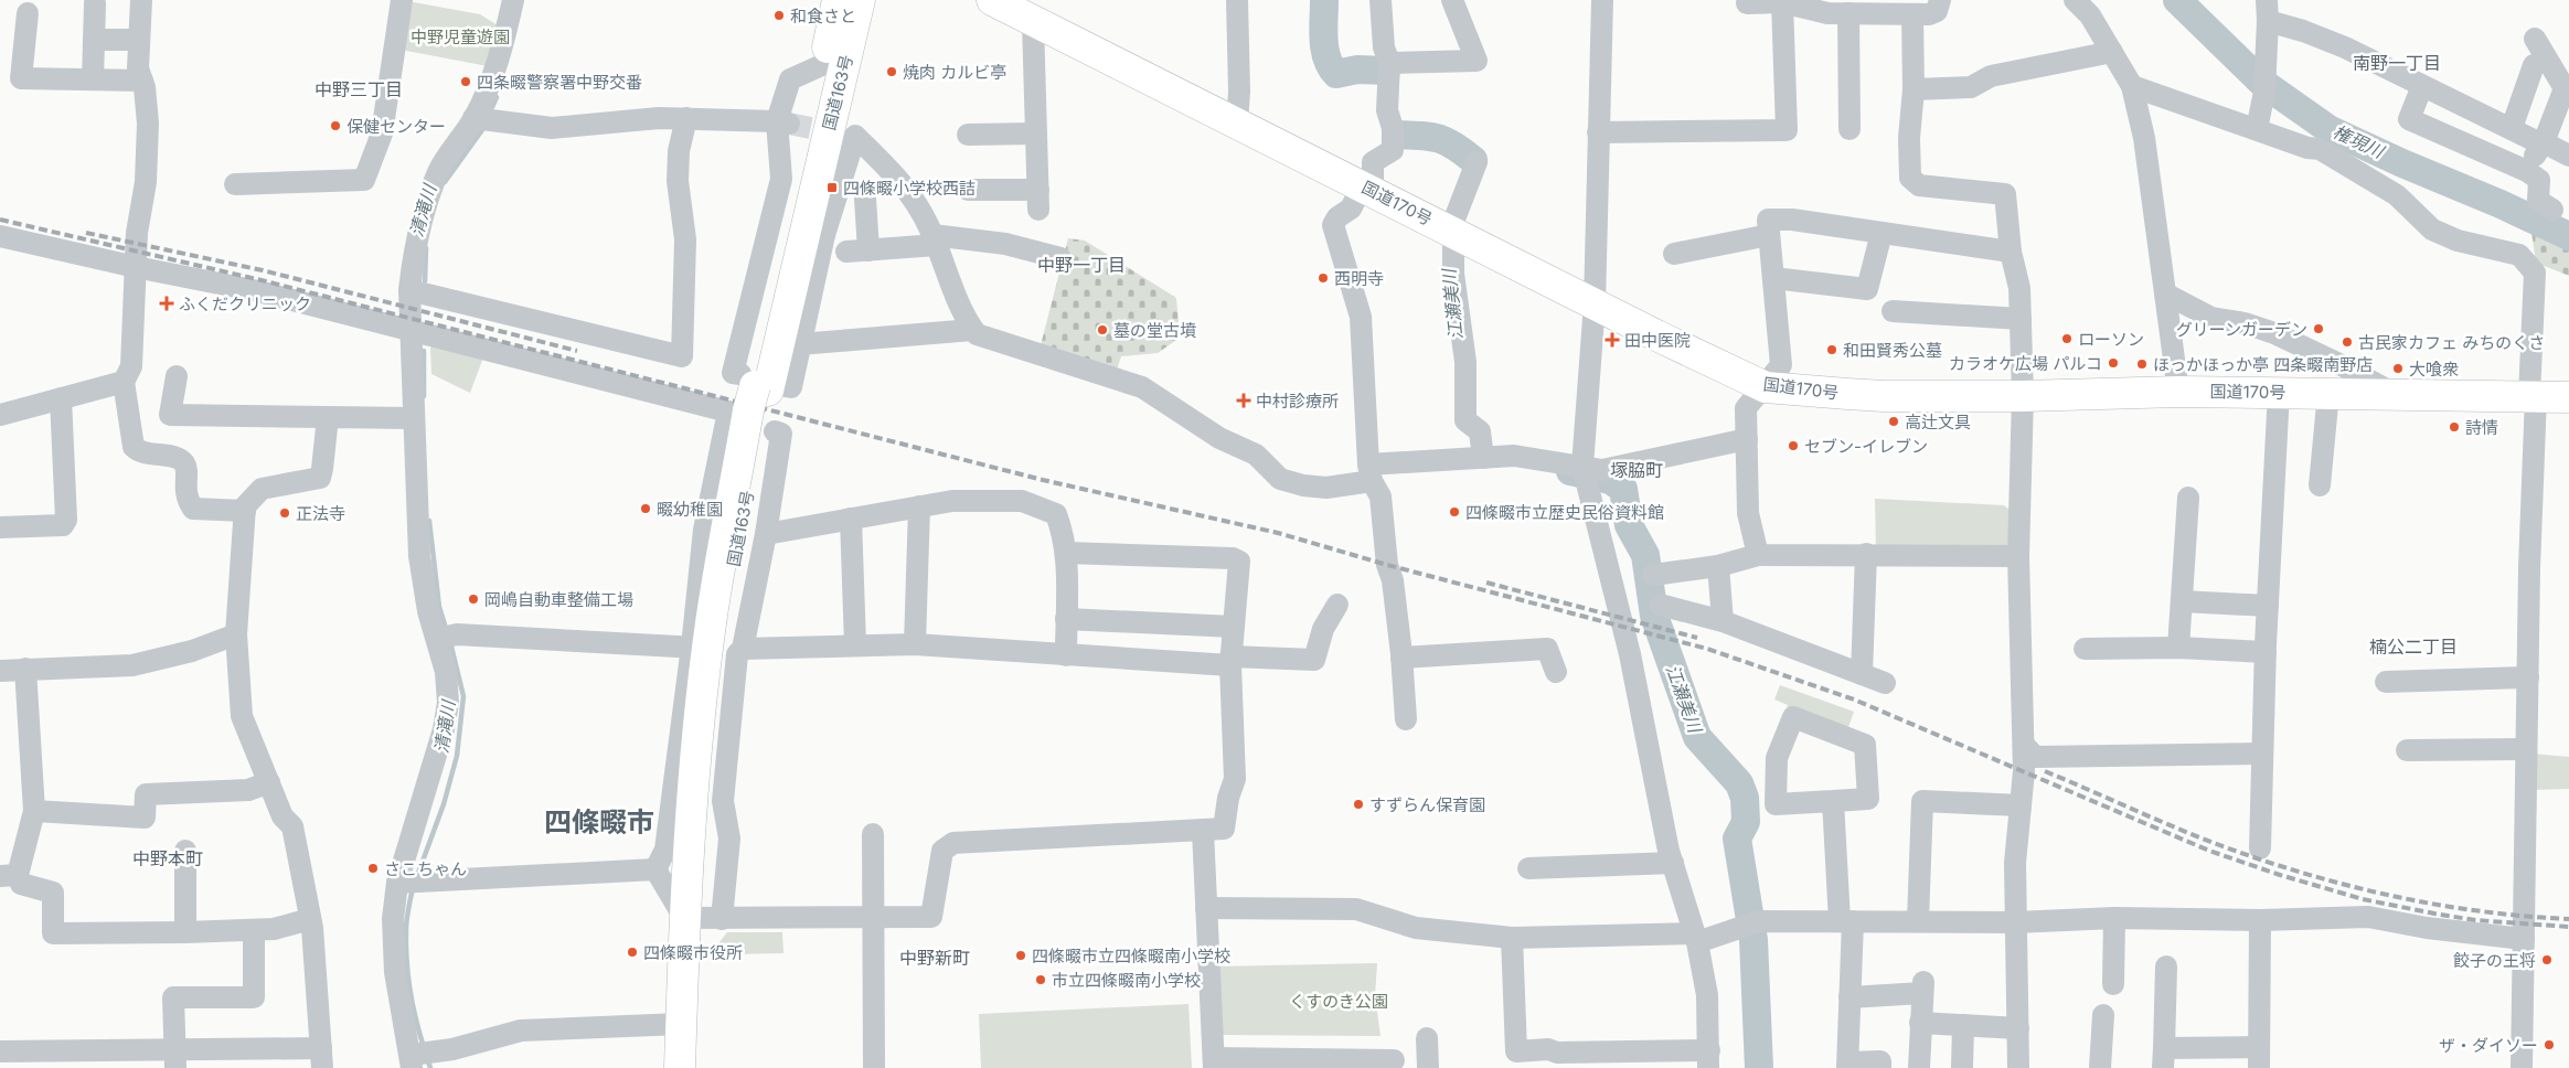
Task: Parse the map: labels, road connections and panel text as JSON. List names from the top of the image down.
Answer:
{
  "streets": {
    "highway": ["国道163号", "国道170号"]
  },
  "districts": [
    "南野一丁目",
    "中野三丁目",
    "中野一丁目",
    "塚脇町",
    "楠公二丁目",
    "四條畷市",
    "中野本町",
    "中野新町"
  ],
  "water": ["権現川", "清滝川", "江瀬美川"],
  "parks": ["中野児童遊園", "くすのき公園"],
  "places": {
    "other": [
      "和食さと",
      "焼肉 カルビ亭",
      "四条畷警察署中野交番",
      "保健センター",
      "西明寺",
      "グリーンガーデン",
      "墓の堂古墳",
      "ローソン",
      "古民家カフェ みちのくさ",
      "和田賢秀公墓",
      "カラオケ広場 パルコ",
      "ほっかほっか亭 四条畷南野店",
      "大喰衆",
      "高辻文具",
      "詩情",
      "セブン-イレブン",
      "畷幼稚園",
      "四條畷市立歴史民俗資料館",
      "正法寺",
      "岡嶋自動車整備工場",
      "すずらん保育園",
      "さこちゃん",
      "四條畷市役所",
      "四條畷市立四條畷南小学校",
      "餃子の王将",
      "市立四條畷南小学校",
      "ザ・ダイソー"
    ],
    "transit": ["四條畷小学校西詰"],
    "health": ["ふくだクリニック", "田中医院", "中村診療所"]
  }
}
